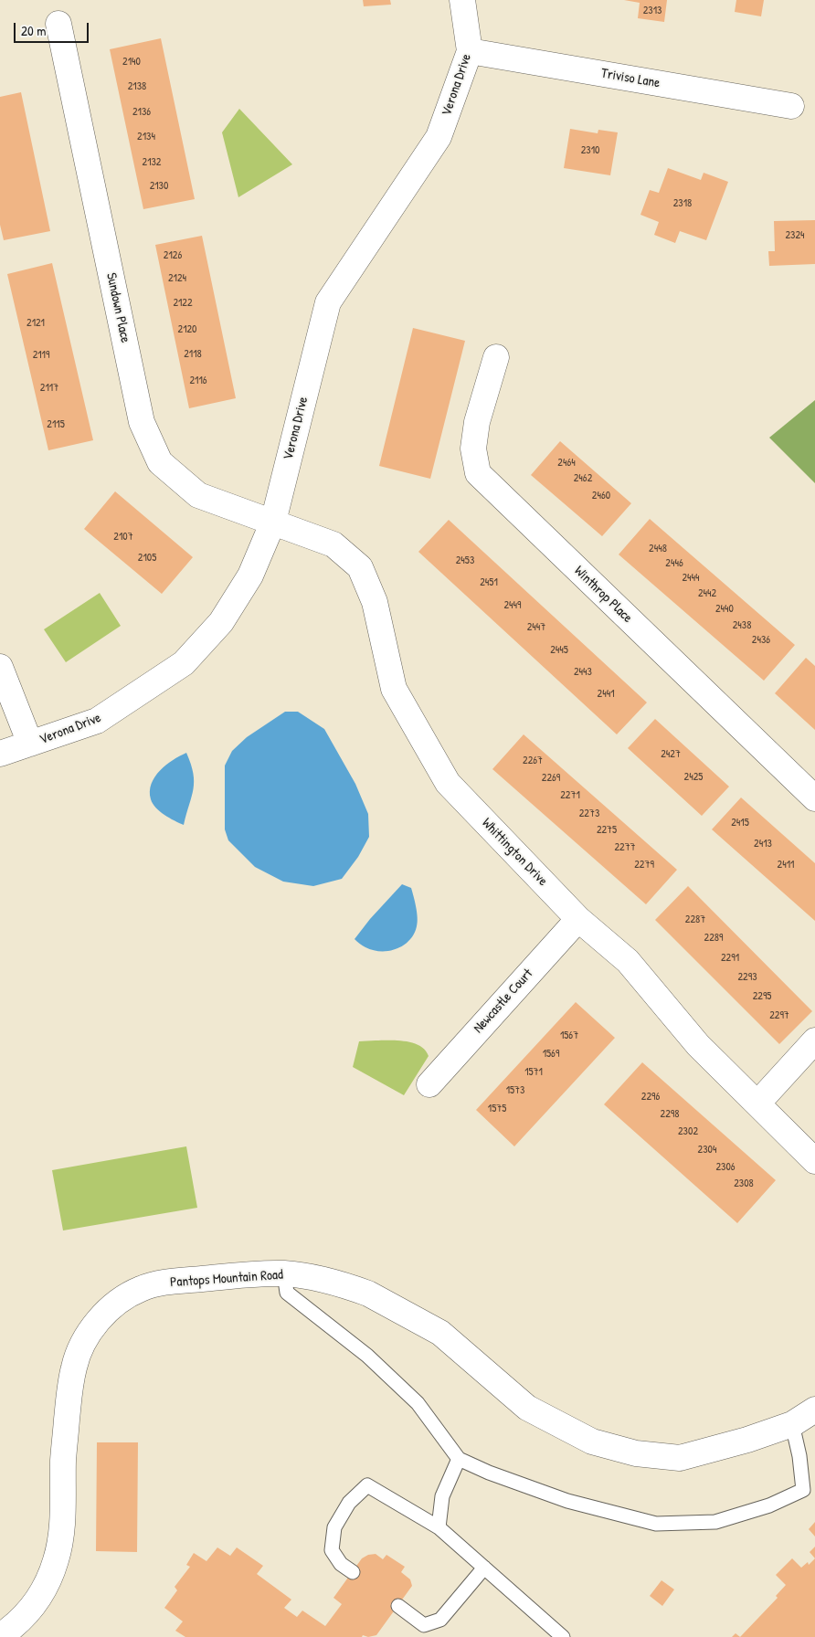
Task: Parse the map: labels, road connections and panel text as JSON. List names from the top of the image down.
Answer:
{
  "streets": {
    "street": [
      "Triviso Lane",
      "Verona Drive",
      "Sundown Place",
      "Winthrop Place",
      "Whittington Drive",
      "Newcastle Court",
      "Pantops Mountain Road"
    ]
  },
  "crossings": [
    ["Triviso Lane", "Verona Drive"],
    ["Verona Drive", "Sundown Place"],
    ["Verona Drive", "Whittington Drive"],
    ["Sundown Place", "Whittington Drive"],
    ["Whittington Drive", "Newcastle Court"]
  ],
  "house_numbers": [
    "2313",
    "2140",
    "2138",
    "2136",
    "2134",
    "2310",
    "2132",
    "2130",
    "2318",
    "2324",
    "2126",
    "2124",
    "2122",
    "2121",
    "2120",
    "2118",
    "2119",
    "2116",
    "2117",
    "2115",
    "2464",
    "2462",
    "2460",
    "2107",
    "2448",
    "2105",
    "2453",
    "2446",
    "2444",
    "2451",
    "2442",
    "2449",
    "2440",
    "2438",
    "2447",
    "2436",
    "2445",
    "2443",
    "2441",
    "2427",
    "2267",
    "2425",
    "2269",
    "2271",
    "2273",
    "2415",
    "2275",
    "2413",
    "2277",
    "2279",
    "2411",
    "2287",
    "2289",
    "2291",
    "2293",
    "2295",
    "2297",
    "1567",
    "1569",
    "1571",
    "1573",
    "2296",
    "1575",
    "2298",
    "2302",
    "2304",
    "2306",
    "2308"
  ],
  "scale_bar": "20 m"
}
